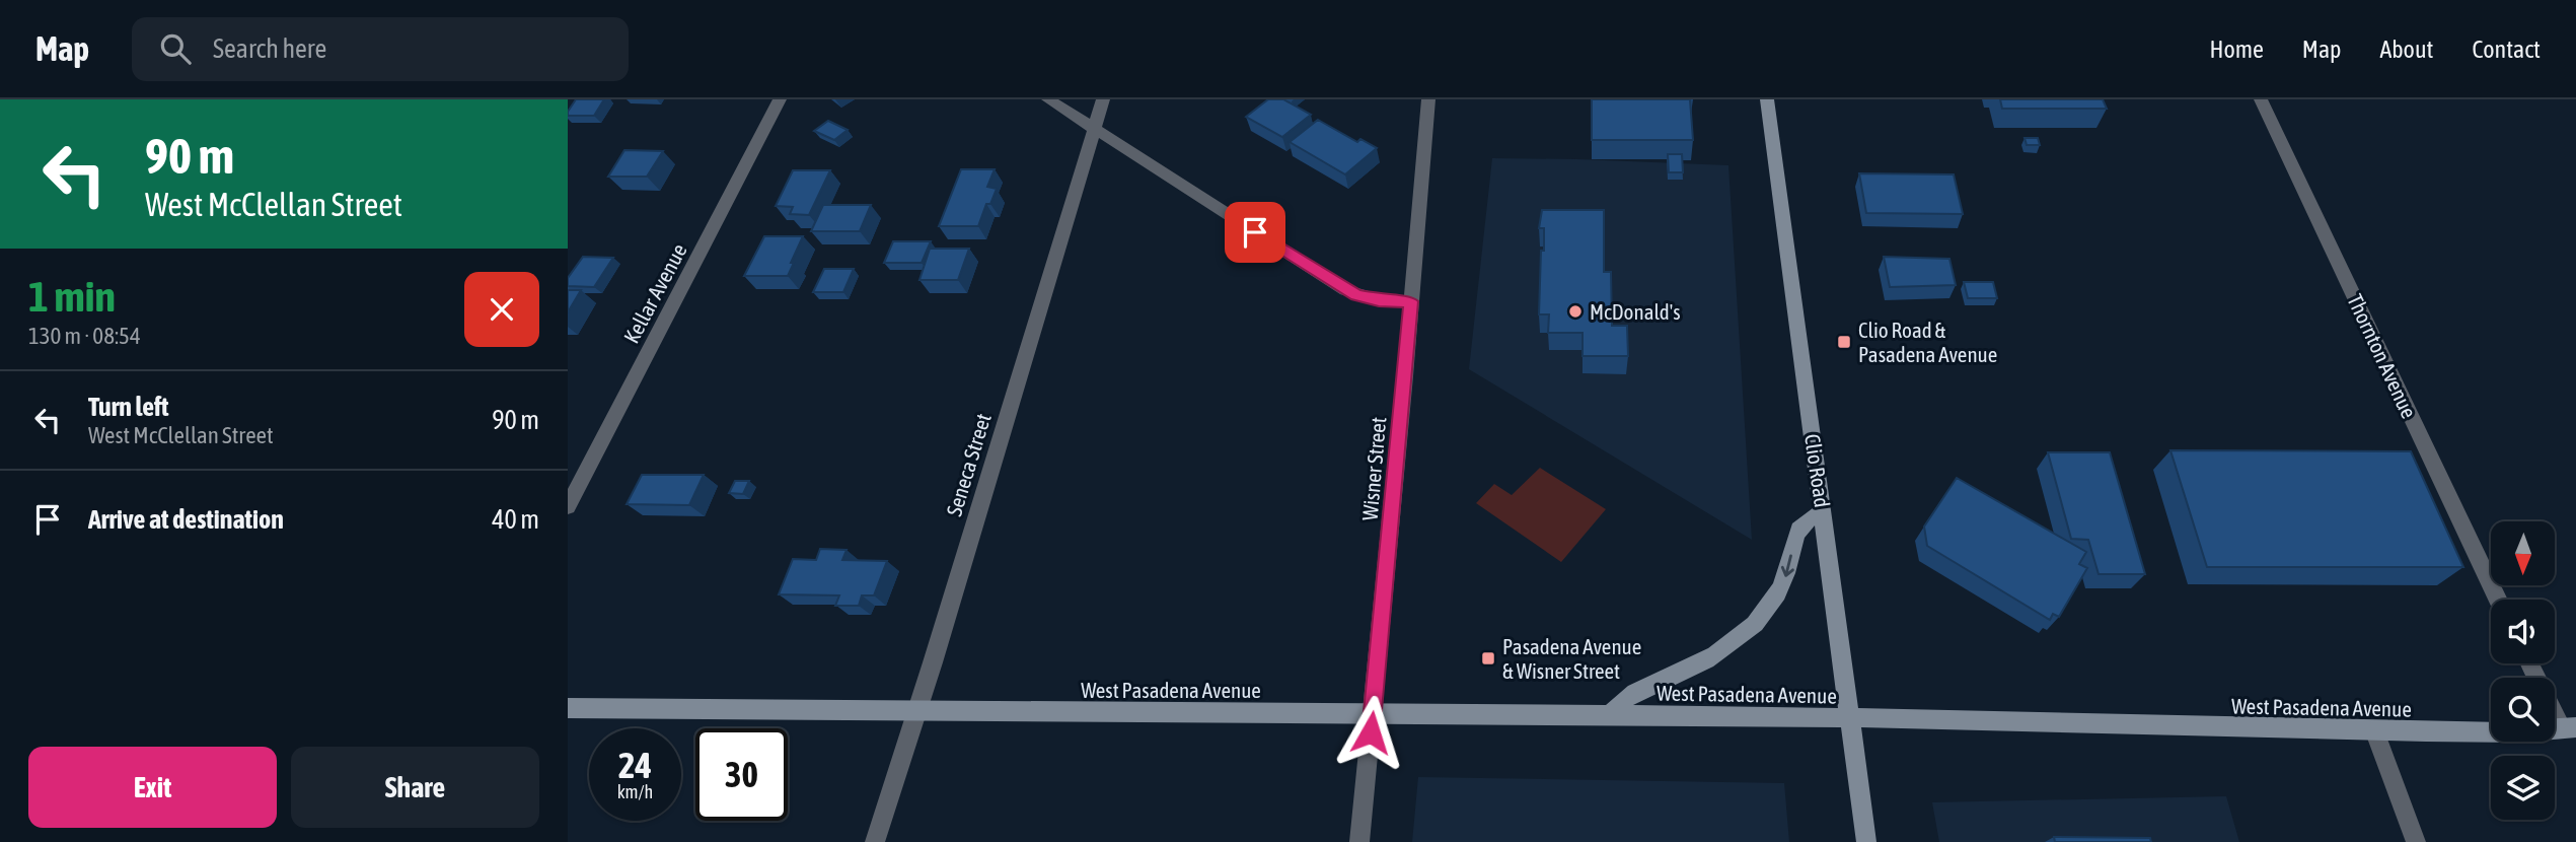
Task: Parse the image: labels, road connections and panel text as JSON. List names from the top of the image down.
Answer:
{
  "streets": {
    "street": [
      "Kellar Avenue",
      "Thornton Avenue",
      "Seneca Street",
      "Wisner Street",
      "Clio Road",
      "West Pasadena Avenue"
    ]
  },
  "crossings": [
    ["Seneca Street", "West Pasadena Avenue"],
    ["Wisner Street", "West Pasadena Avenue"],
    ["Clio Road", "West Pasadena Avenue"]
  ],
  "places": {
    "other": ["McDonald's"],
    "transit": ["Clio Road & Pasadena Avenue", "Pasadena Avenue & Wisner Street"]
  },
  "north": "bottom",
  "page": {
    "header": "Map",
    "search": "Search here",
    "nav": [
      "Home",
      "Map",
      "About",
      "Contact"
    ],
    "turn": ["90 m", "West McClellan Street"],
    "heading": ["1 min", "130 m · 08:54"],
    "list": [
      {
        "name": "Turn left",
        "note": "West McClellan Street",
        "value": "90 m"
      },
      {
        "name": "Arrive at destination",
        "value": "40 m"
      }
    ],
    "speed": "24 km/h",
    "limit": "30",
    "buttons": ["Exit", "Share"]
  }
}
